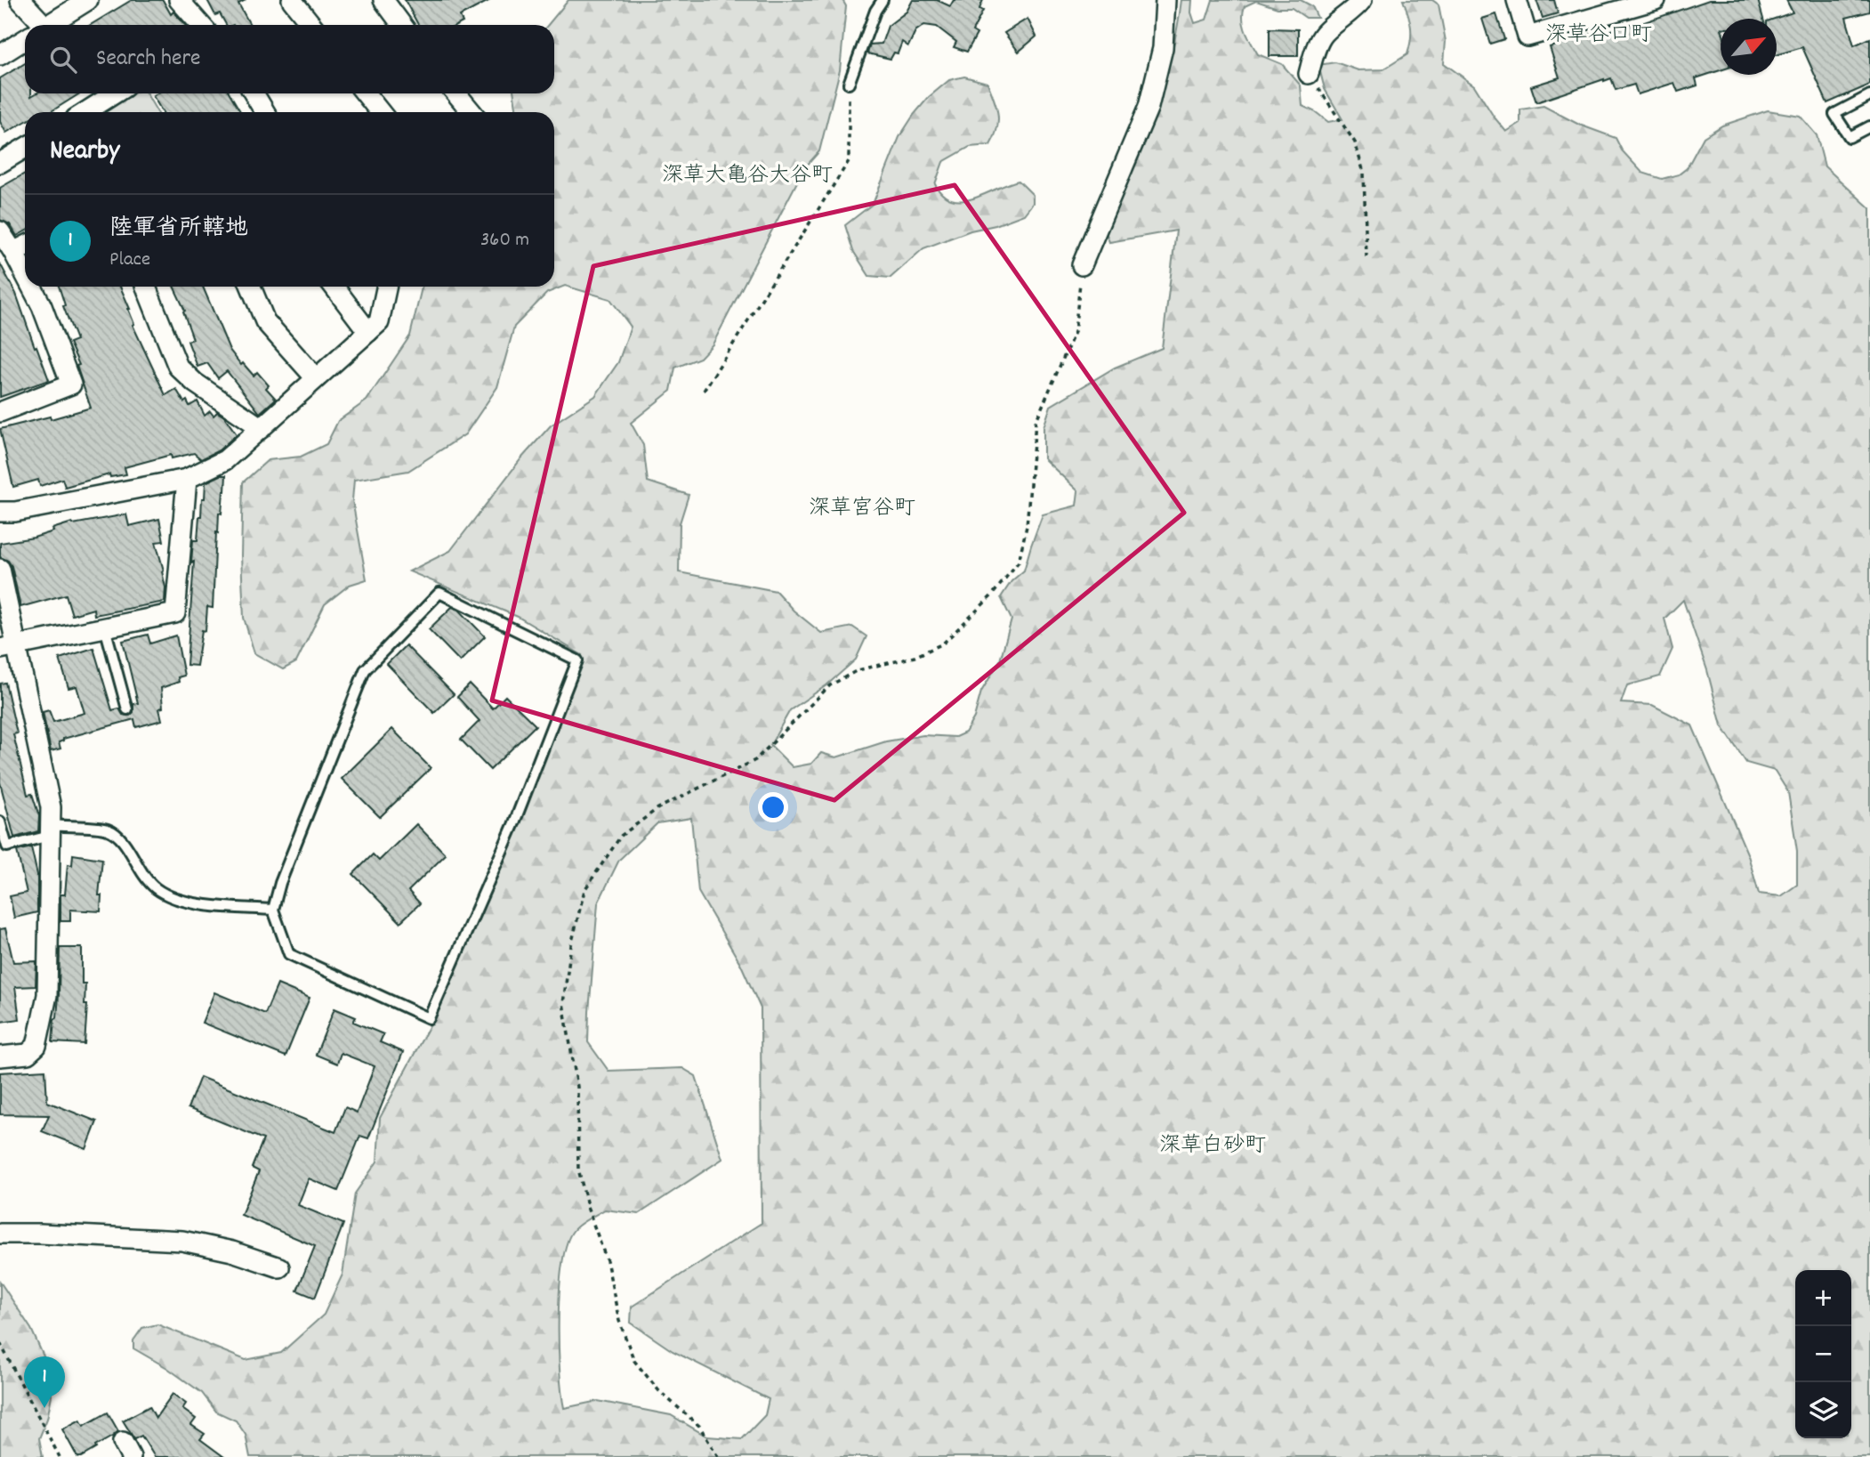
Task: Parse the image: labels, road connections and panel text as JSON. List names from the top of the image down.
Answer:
{
  "districts": [
    "深草谷口町",
    "深草大亀谷大谷町",
    "深草宮谷町",
    "深草白砂町"
  ],
  "north": "top right",
  "page": {
    "search": "Search here",
    "heading": "Nearby",
    "list": [
      {
        "mark": "1",
        "name": "陸軍省所轄地",
        "note": "Place",
        "value": "360 m"
      }
    ],
    "map_buttons": ["+", "−"],
    "pins": "1"
  }
}
